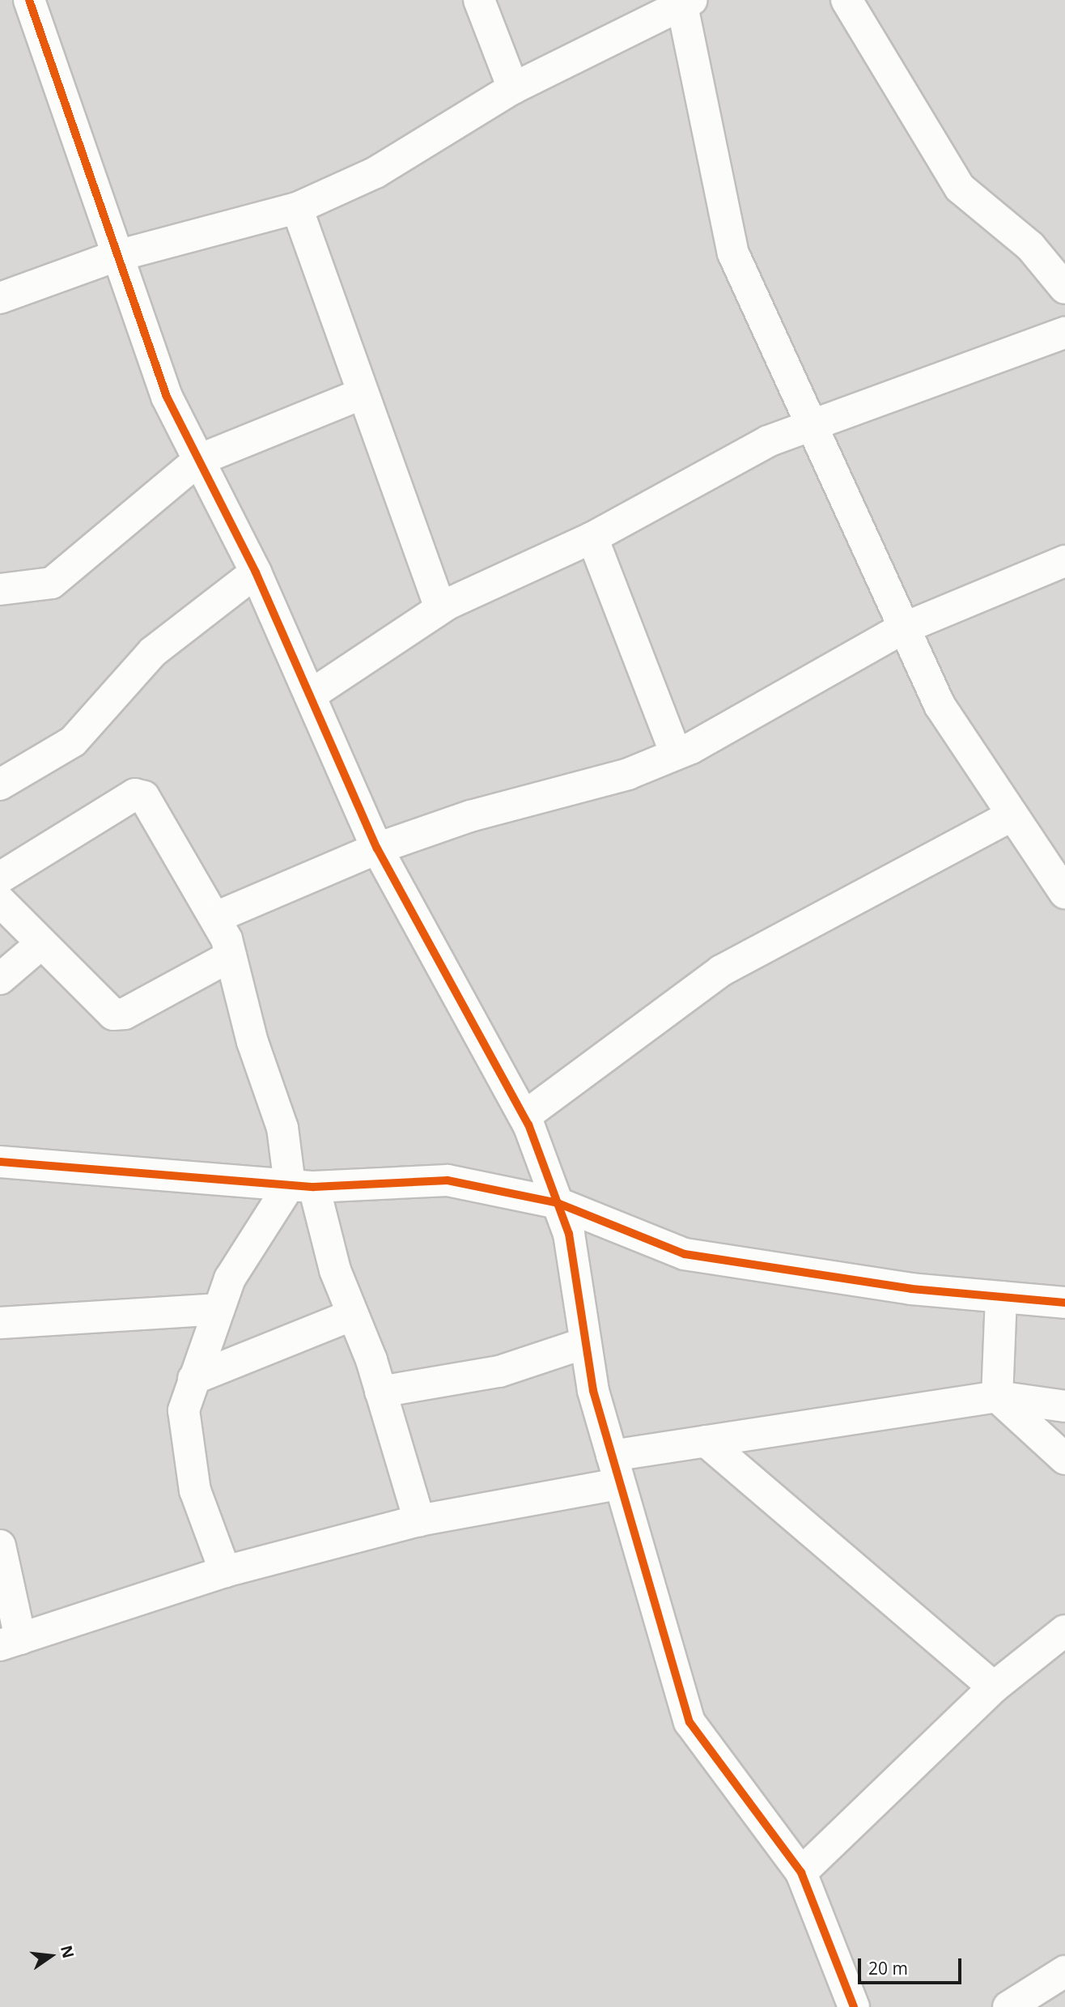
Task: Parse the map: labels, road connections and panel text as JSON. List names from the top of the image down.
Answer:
{
  "scale_bar": "20 m",
  "north": "right"
}
